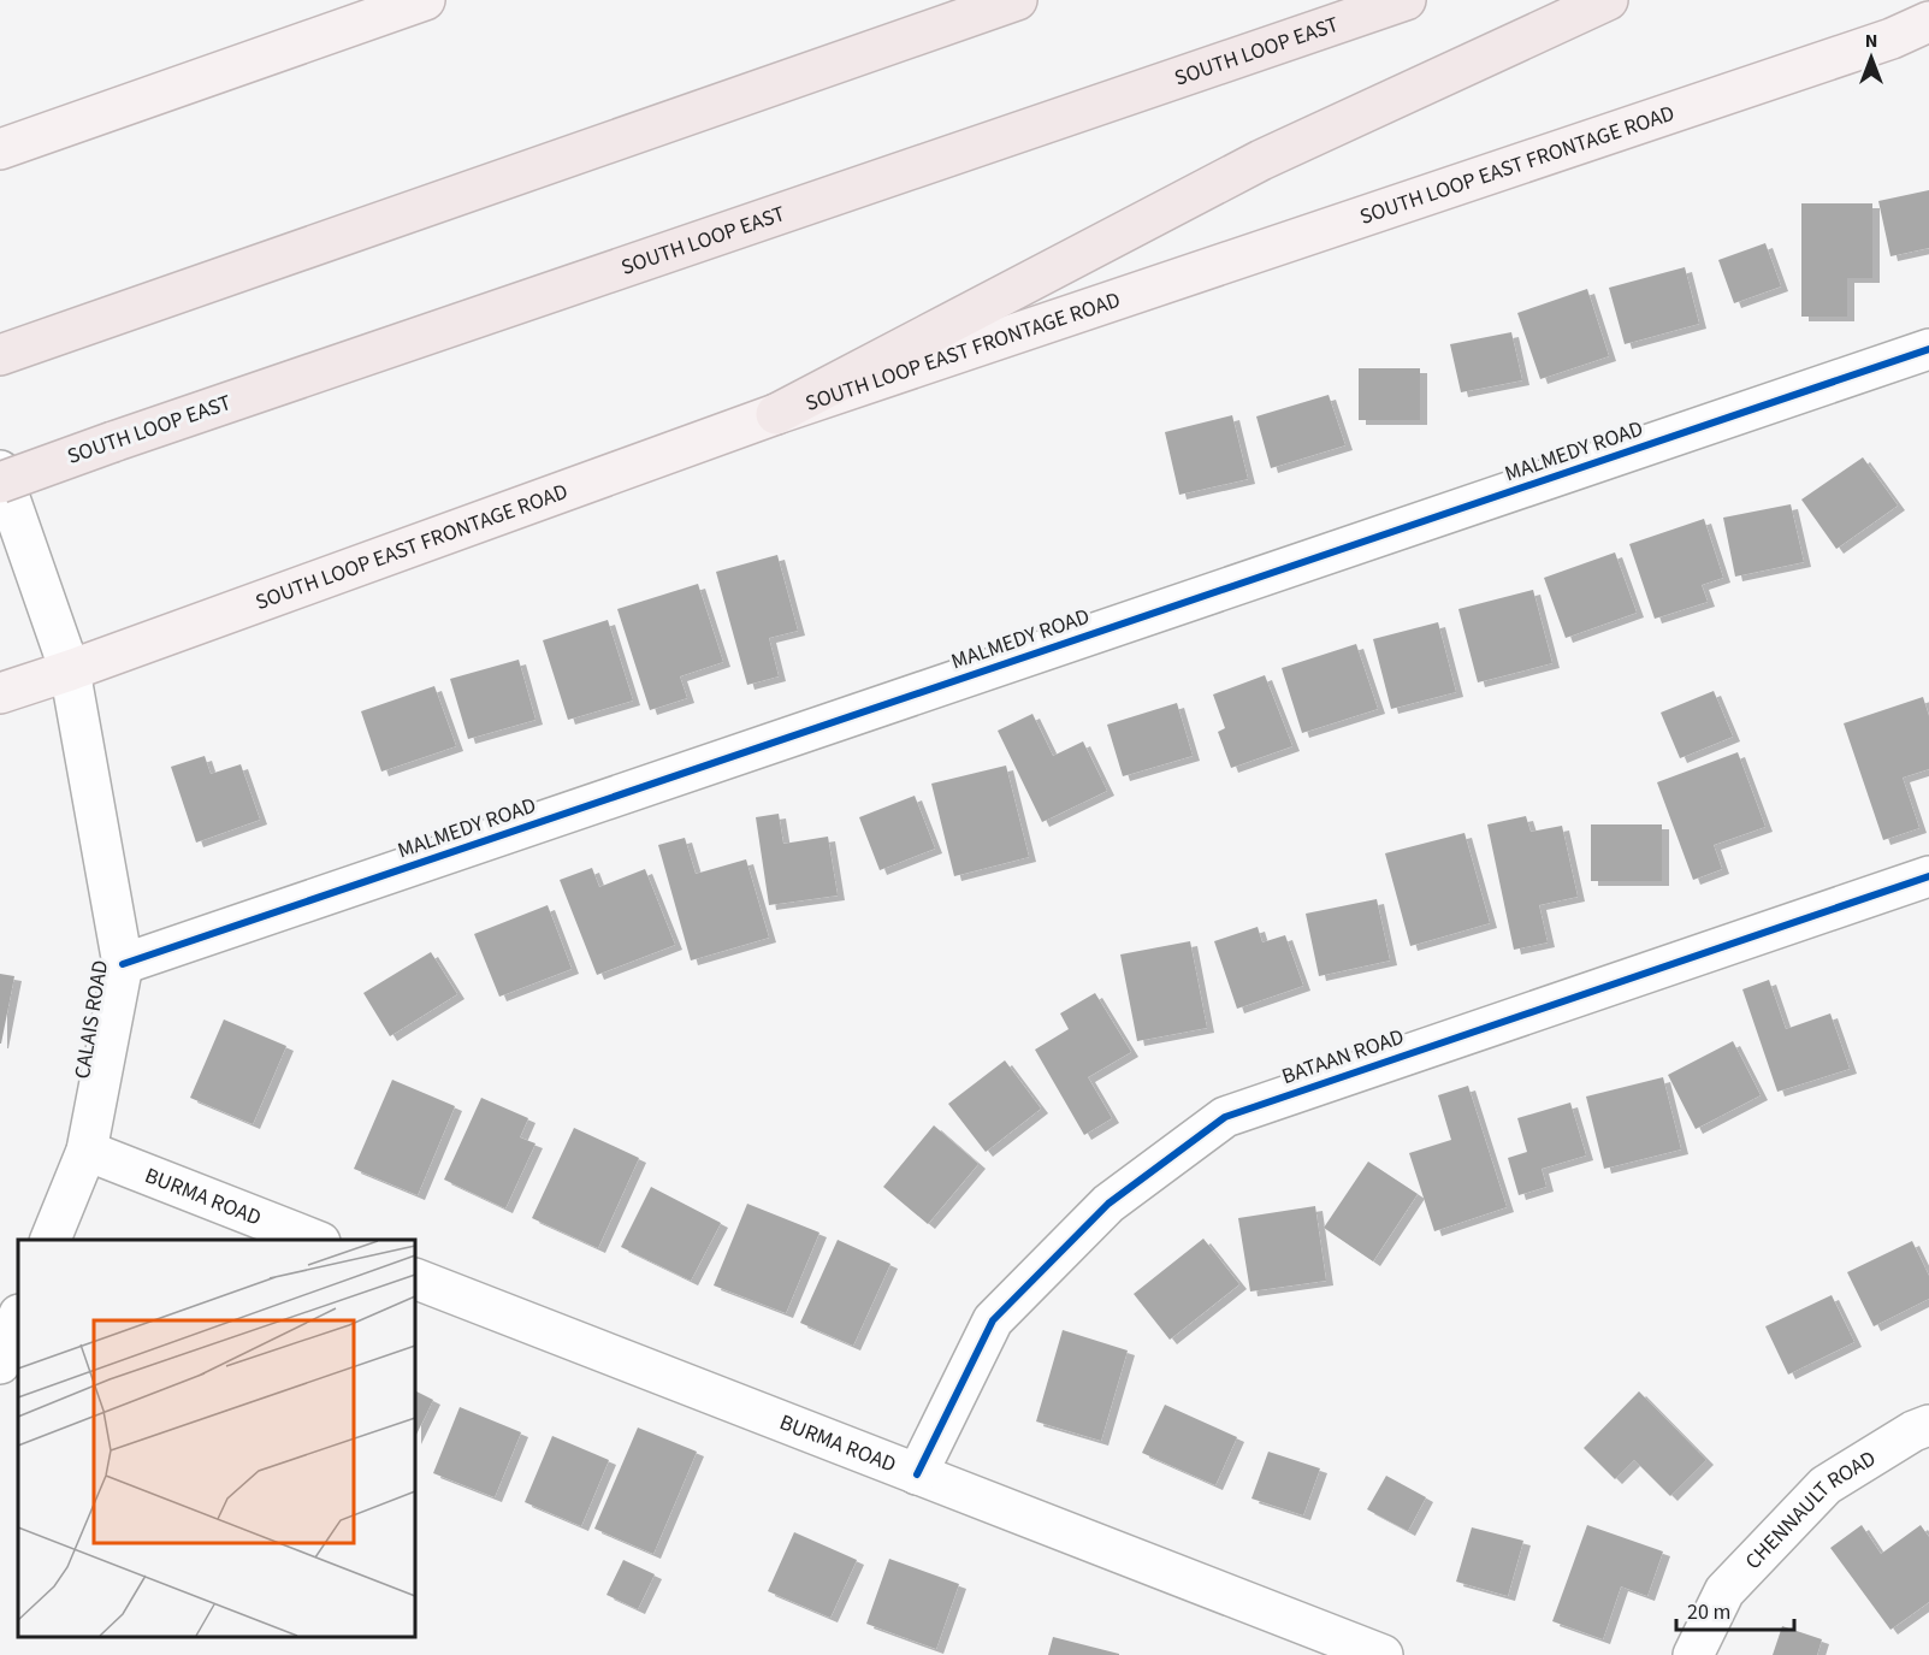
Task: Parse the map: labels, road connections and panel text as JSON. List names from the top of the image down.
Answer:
{
  "streets": {
    "highway": ["SOUTH LOOP EAST"],
    "main road": ["SOUTH LOOP EAST FRONTAGE ROAD"],
    "street": [
      "MALMEDY ROAD",
      "CALAIS ROAD",
      "BATAAN ROAD",
      "BURMA ROAD",
      "CHENNAULT ROAD"
    ]
  },
  "crossings": [
    ["SOUTH LOOP EAST FRONTAGE ROAD", "CALAIS ROAD"],
    ["MALMEDY ROAD", "CALAIS ROAD"],
    ["CALAIS ROAD", "BURMA ROAD"],
    ["BATAAN ROAD", "BURMA ROAD"]
  ],
  "scale_bar": "20 m",
  "north": "top"
}
